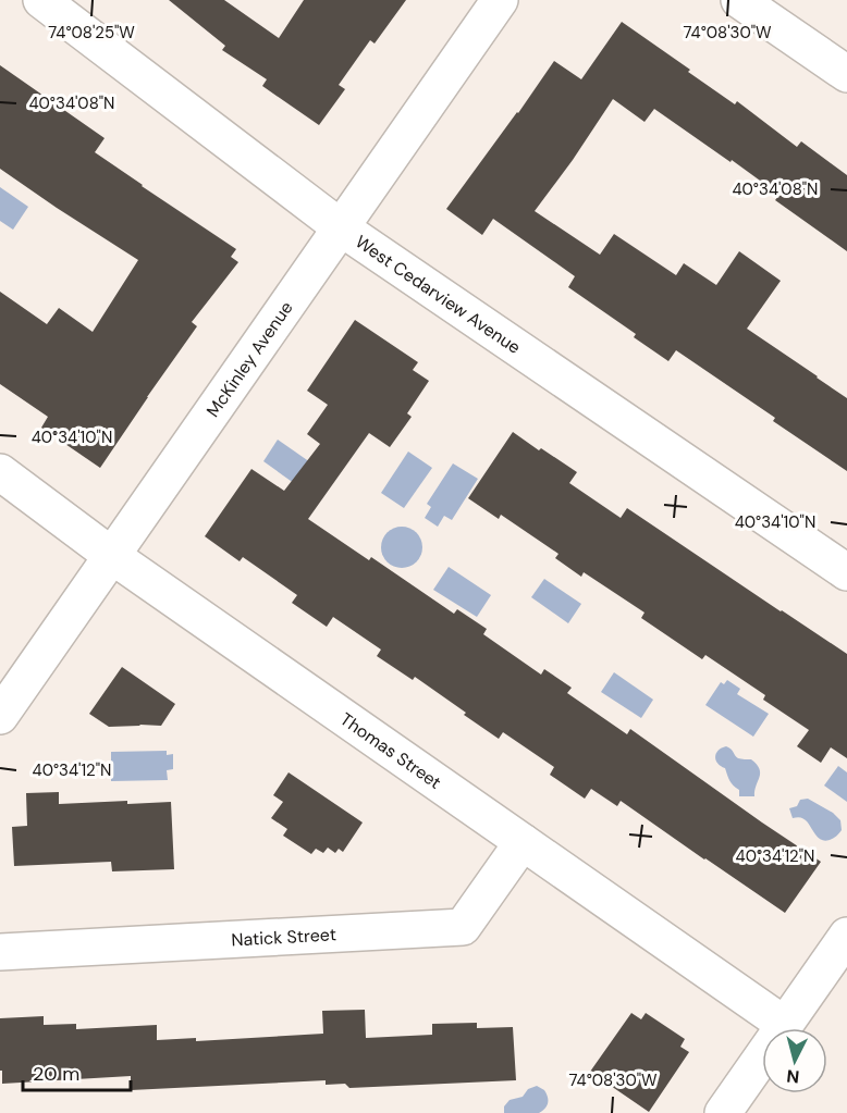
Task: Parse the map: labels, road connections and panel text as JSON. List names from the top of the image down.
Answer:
{
  "streets": {
    "street": [
      "West Cedarview Avenue",
      "McKinley Avenue",
      "Thomas Street",
      "Natick Street"
    ]
  },
  "crossings": [
    ["West Cedarview Avenue", "McKinley Avenue"],
    ["McKinley Avenue", "Thomas Street"],
    ["Thomas Street", "Natick Street"]
  ],
  "scale_bar": "20 m",
  "north": "bottom",
  "coordinates": [
    "74°08'25\"W",
    "74°08'30\"W",
    "40°34'08\"N",
    "40°34'10\"N",
    "40°34'12\"N"
  ]
}
